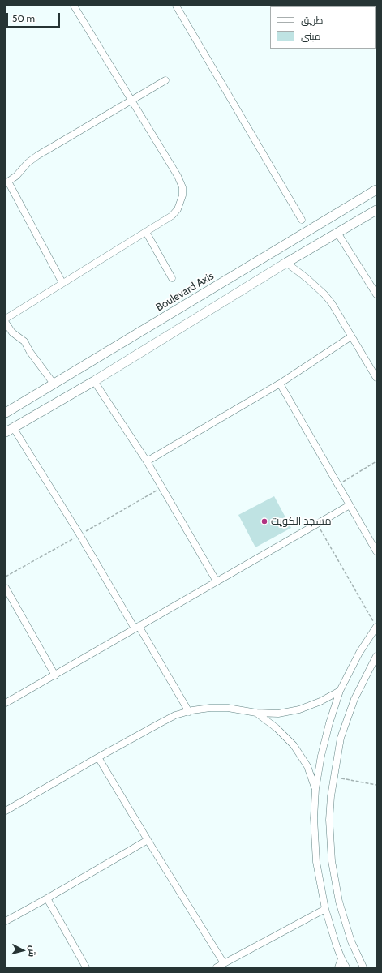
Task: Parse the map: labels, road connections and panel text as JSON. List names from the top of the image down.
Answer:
{
  "streets": {
    "street": ["Boulevard Axis"]
  },
  "places": ["مسجد الكويت"],
  "legend": ["طريق", "مبنى"],
  "scale_bar": "50 m",
  "north": "right"
}
